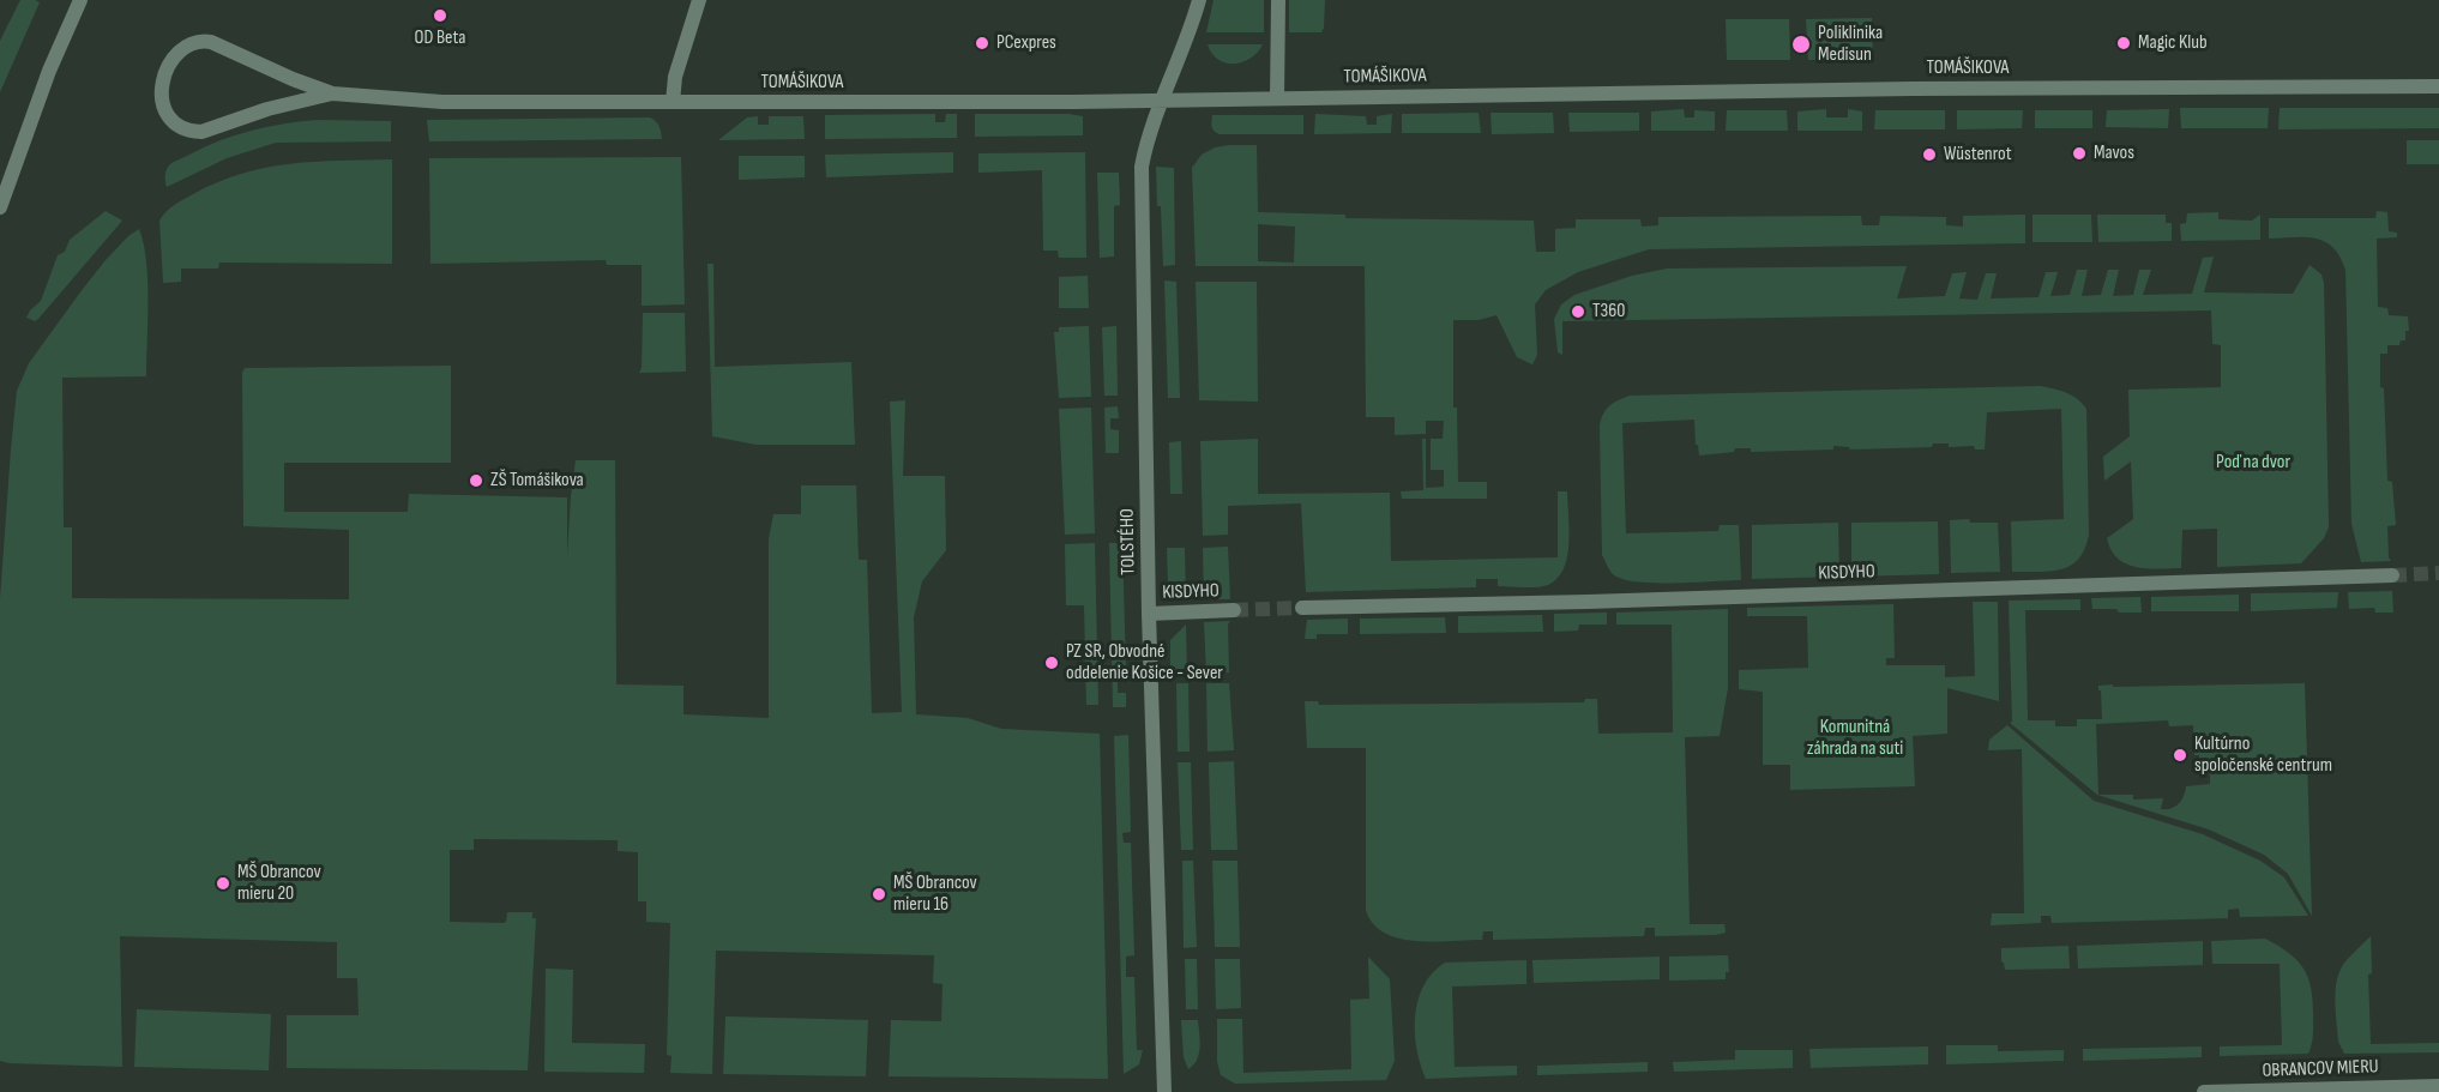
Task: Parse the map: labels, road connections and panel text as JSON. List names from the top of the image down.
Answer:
{
  "streets": {
    "street": [
      "TOMÁŠIKOVA",
      "TOLSTÉHO",
      "KISDYHO",
      "OBRANCOV MIERU"
    ]
  },
  "crossings": [
    ["TOMÁŠIKOVA", "TOLSTÉHO"],
    ["TOLSTÉHO", "KISDYHO"]
  ],
  "parks": ["Poď na dvor", "Komunitná záhrada na suti"],
  "places": [
    "OD Beta",
    "PCexpres",
    "Magic Klub",
    "Poliklinika Medisun",
    "Mavos",
    "Wüstenrot",
    "T360",
    "ZŠ Tomášikova",
    "PZ SR, Obvodné oddelenie Košice - Sever",
    "Kultúrno spoločenské centrum",
    "MŠ Obrancov mieru 20",
    "MŠ Obrancov mieru 16"
  ]
}
